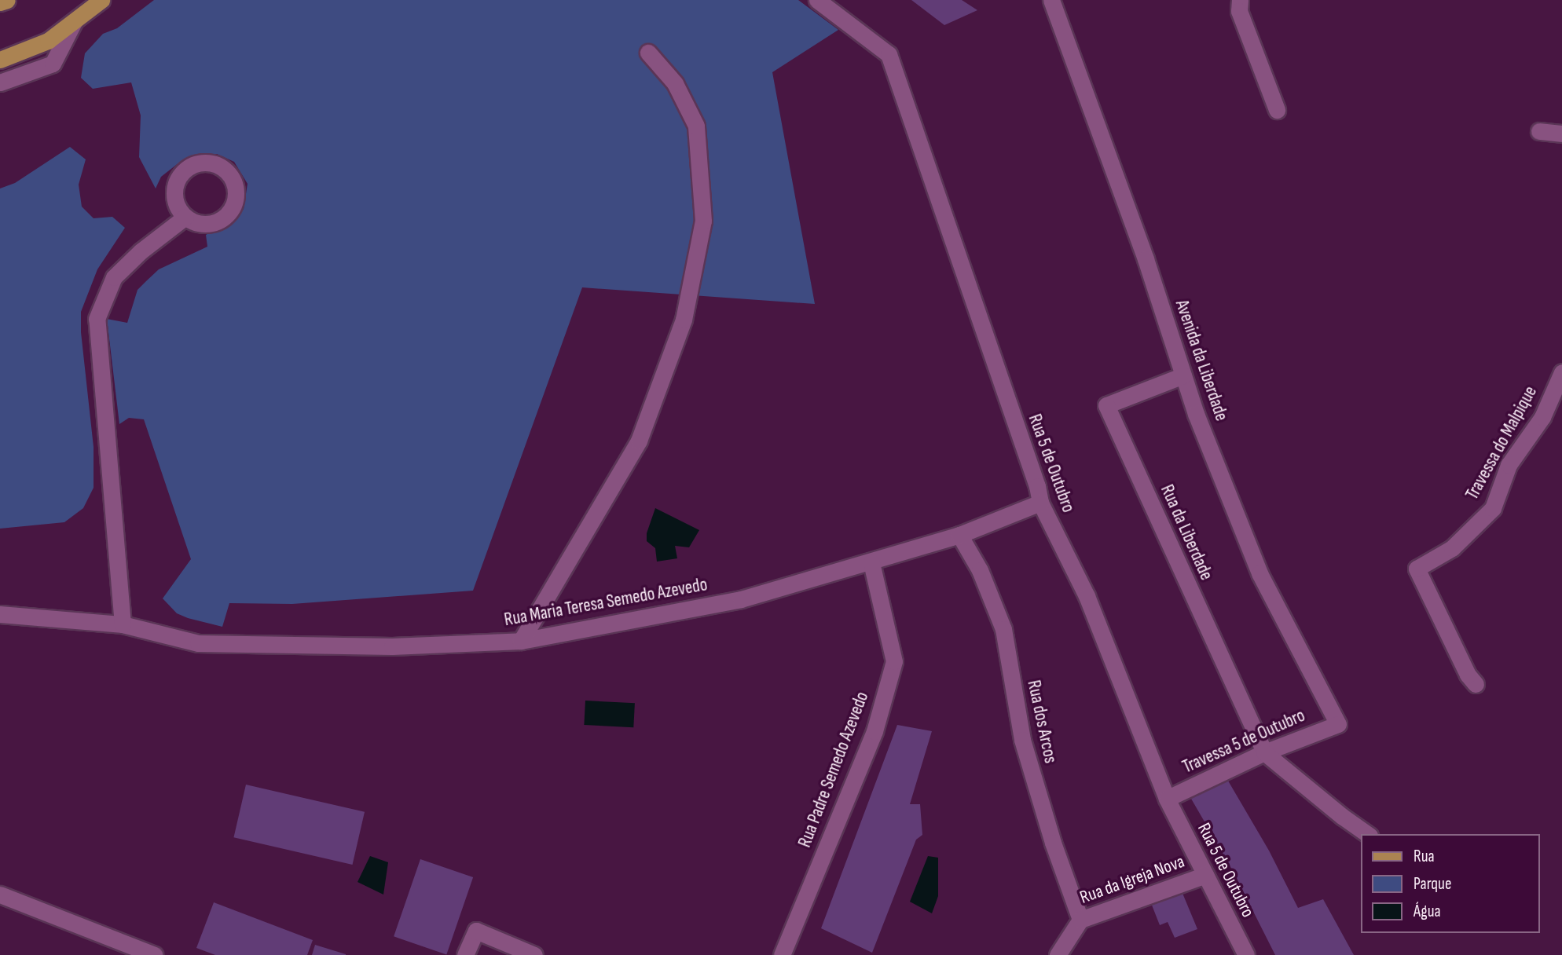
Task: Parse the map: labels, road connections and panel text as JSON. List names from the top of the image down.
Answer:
{
  "streets": {
    "street": [
      "Avenida da Liberdade",
      "Travessa do Malpique",
      "Rua 5 de Outubro",
      "Rua da Liberdade",
      "Rua Maria Teresa Semedo Azevedo",
      "Rua dos Arcos",
      "Travessa 5 de Outubro",
      "Rua Padre Semedo Azevedo",
      "Rua da Igreja Nova"
    ]
  },
  "crossings": [
    ["Avenida da Liberdade", "Rua da Liberdade"],
    ["Avenida da Liberdade", "Travessa 5 de Outubro"],
    ["Rua 5 de Outubro", "Rua Maria Teresa Semedo Azevedo"],
    ["Rua 5 de Outubro", "Travessa 5 de Outubro"],
    ["Rua 5 de Outubro", "Rua da Igreja Nova"],
    ["Rua da Liberdade", "Travessa 5 de Outubro"],
    ["Rua Maria Teresa Semedo Azevedo", "Rua dos Arcos"],
    ["Rua Maria Teresa Semedo Azevedo", "Rua Padre Semedo Azevedo"],
    ["Rua dos Arcos", "Rua da Igreja Nova"]
  ],
  "legend": ["Rua", "Parque", "Água"]
}
